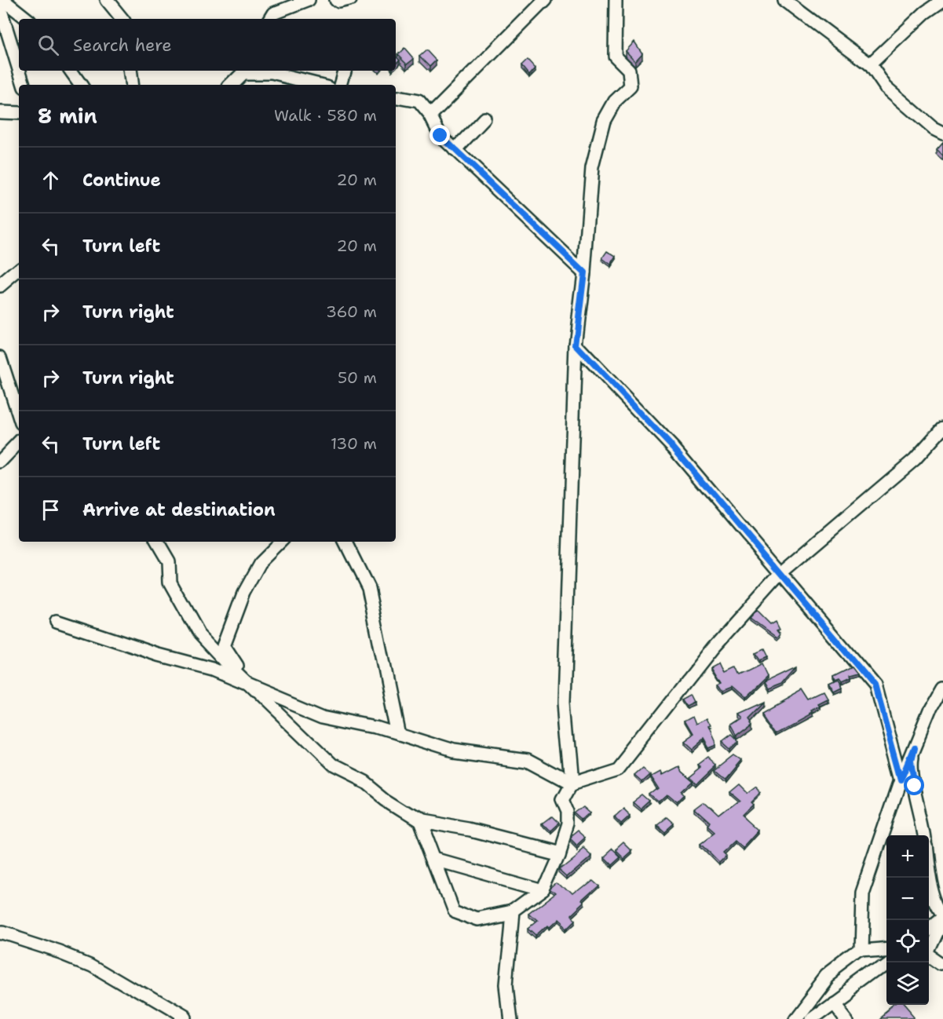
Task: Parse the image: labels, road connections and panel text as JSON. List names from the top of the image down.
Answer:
{
  "page": {
    "search": "Search here",
    "heading": ["8 min", "Walk · 580 m"],
    "list": [
      ["Continue", "20 m"],
      ["Turn left", "20 m"],
      ["Turn right", "360 m"],
      ["Turn right", "50 m"],
      ["Turn left", "130 m"],
      "Arrive at destination"
    ],
    "map_buttons": ["+", "−"]
  }
}
